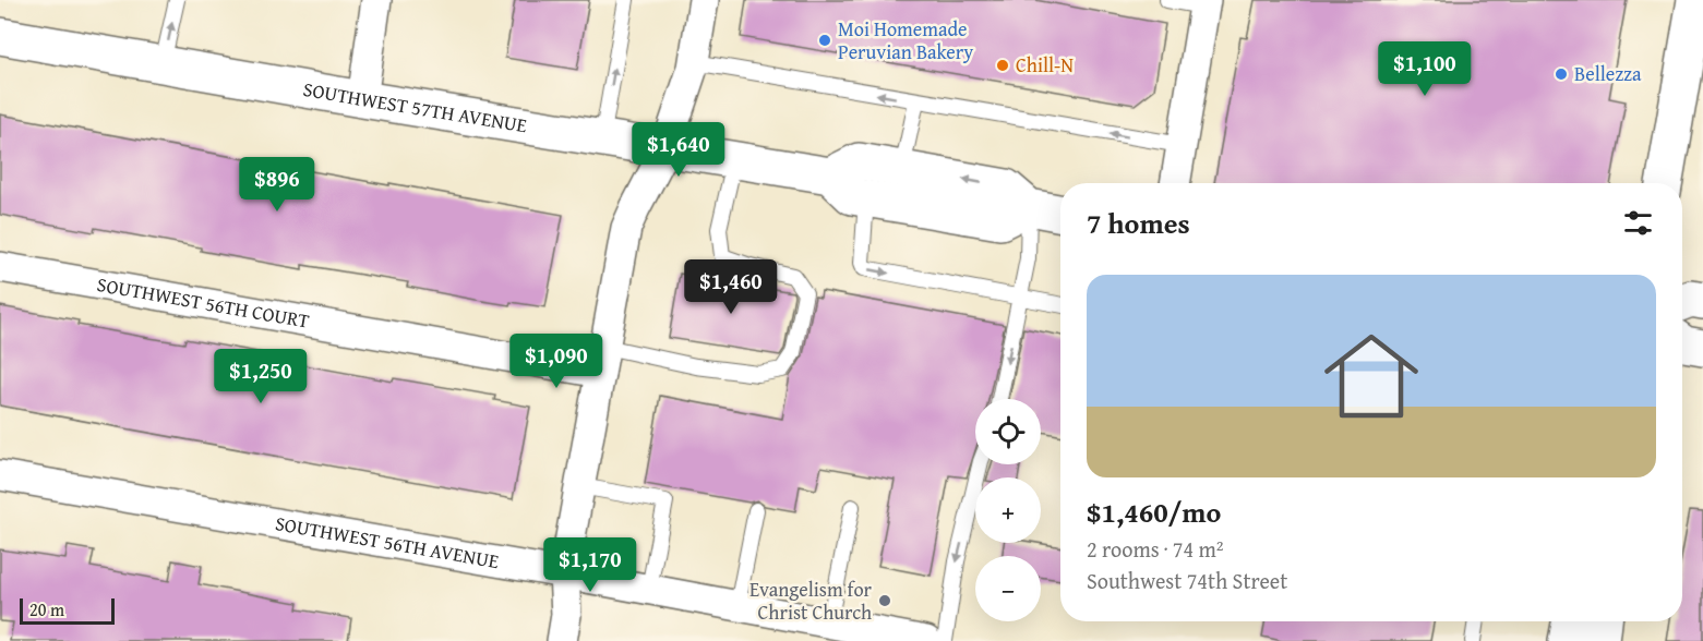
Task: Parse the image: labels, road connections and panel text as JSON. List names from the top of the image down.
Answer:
{
  "streets": {
    "main road": ["SOUTHWEST 57TH AVENUE"],
    "street": ["SOUTHWEST 56TH COURT", "SOUTHWEST 56TH AVENUE"]
  },
  "places": [
    "Moi Homemade Peruvian Bakery",
    "Chill-N",
    "Bellezza",
    "Evangelism for Christ Church"
  ],
  "scale_bar": "20 m",
  "page": {
    "price": [
      "$1,100",
      "$1,640",
      "$896",
      "$1,460",
      "$1,090",
      "$1,250",
      "$1,170"
    ],
    "heading": "7 homes",
    "list": [
      {
        "name": "$1,460/mo",
        "note": "2 rooms · 74 m² · Southwest 74th Street"
      }
    ],
    "map_buttons": ["+", "−"],
    "scale": "20 m"
  }
}
